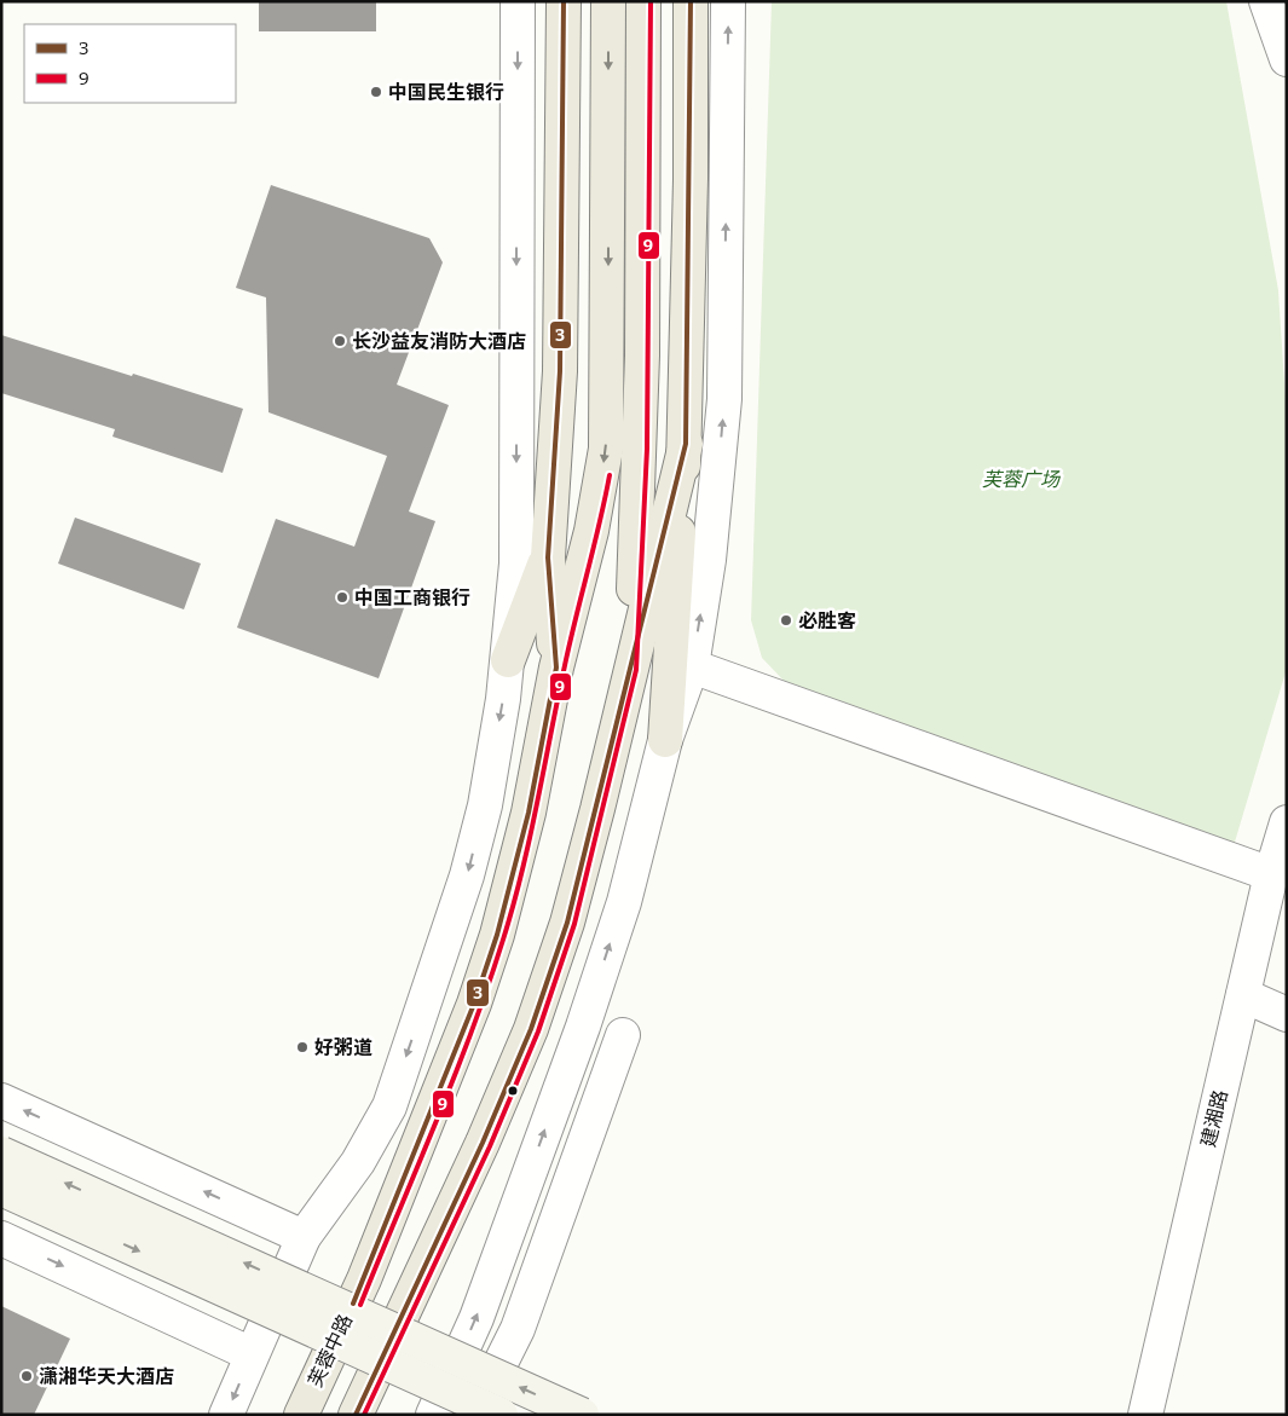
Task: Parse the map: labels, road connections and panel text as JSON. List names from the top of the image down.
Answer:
{
  "streets": {
    "main road": ["芙蓉中路"],
    "street": ["建湘路"]
  },
  "parks": ["芙蓉广场"],
  "places": [
    "中国民生银行",
    "长沙益友消防大酒店",
    "中国工商银行",
    "必胜客",
    "好粥道",
    "潇湘华天大酒店"
  ],
  "lines": ["transit line 3", "transit line 9"],
  "legend": ["3", "9"]
}
